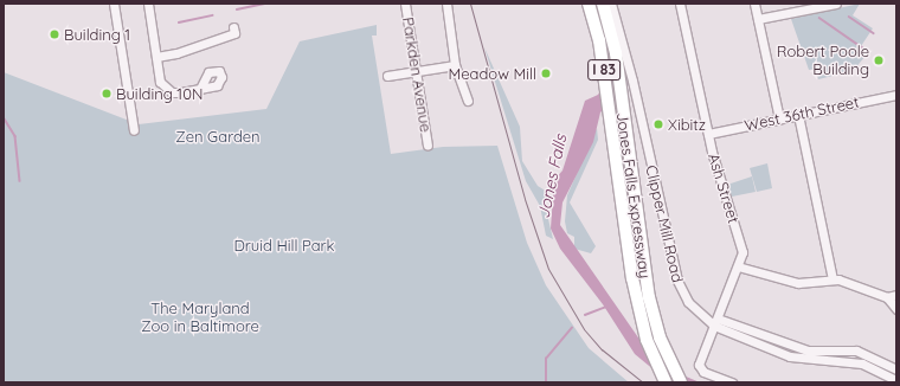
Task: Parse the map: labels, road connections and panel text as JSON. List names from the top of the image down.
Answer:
{
  "streets": {
    "highway": ["I 83", "Jones Falls Expressway"],
    "street": [
      "Parkden Avenue",
      "West 36th Street",
      "Ash Street",
      "Clipper Mill Road"
    ]
  },
  "crossings": [
    ["West 36th Street", "Ash Street"],
    ["Ash Street", "Clipper Mill Road"]
  ],
  "water": ["Jones Falls"],
  "parks": ["Zen Garden", "Druid Hill Park", "The Maryland Zoo in Baltimore"],
  "places": [
    "Building 1",
    "Robert Poole Building",
    "Meadow Mill",
    "Building 10N",
    "Xibitz"
  ]
}
